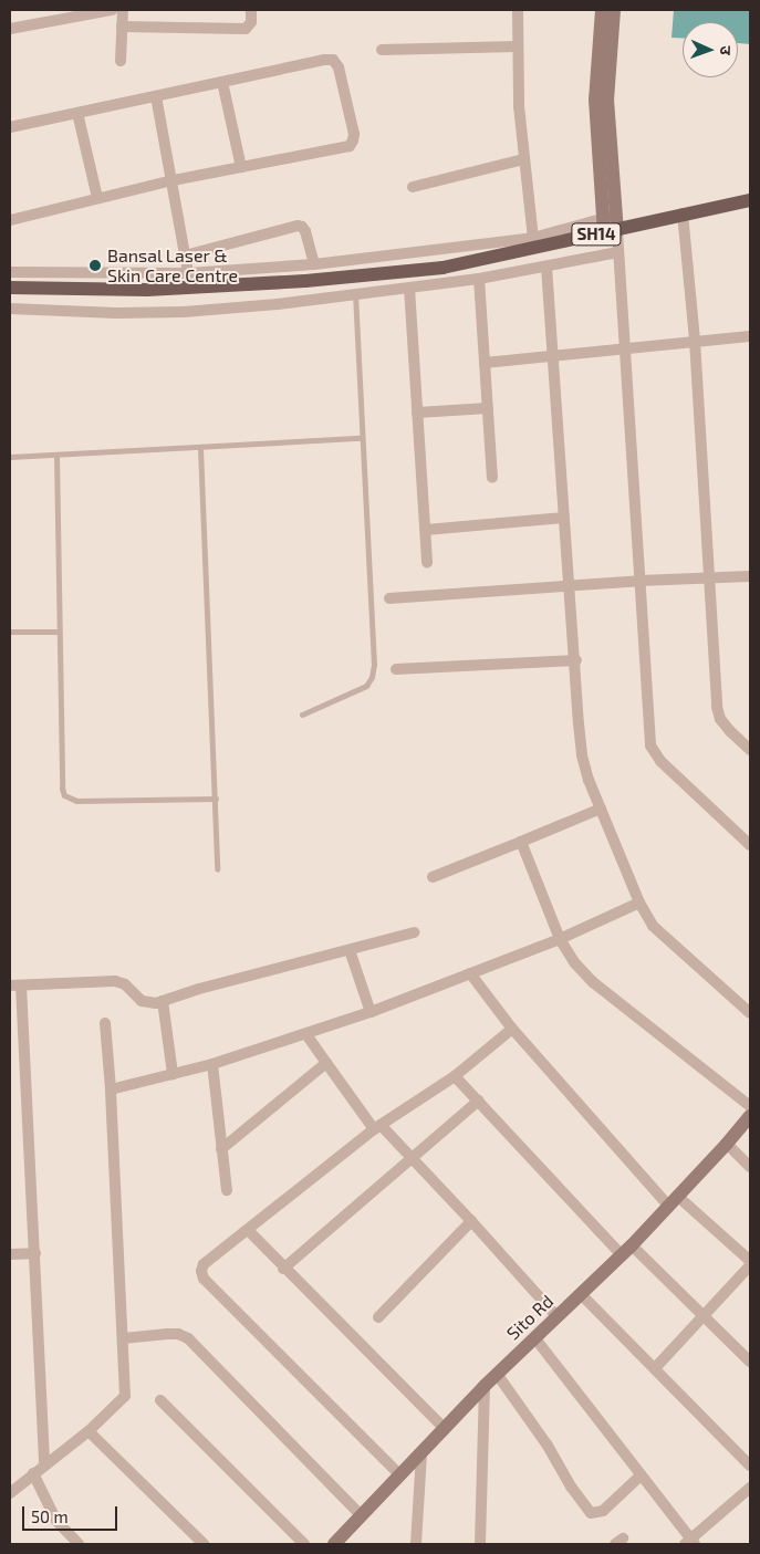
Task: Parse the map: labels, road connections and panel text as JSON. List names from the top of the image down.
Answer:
{
  "streets": {
    "main road": ["SH14", "Sito Rd"]
  },
  "places": ["Bansal Laser & Skin Care Centre"],
  "scale_bar": "50 m",
  "north": "right"
}
